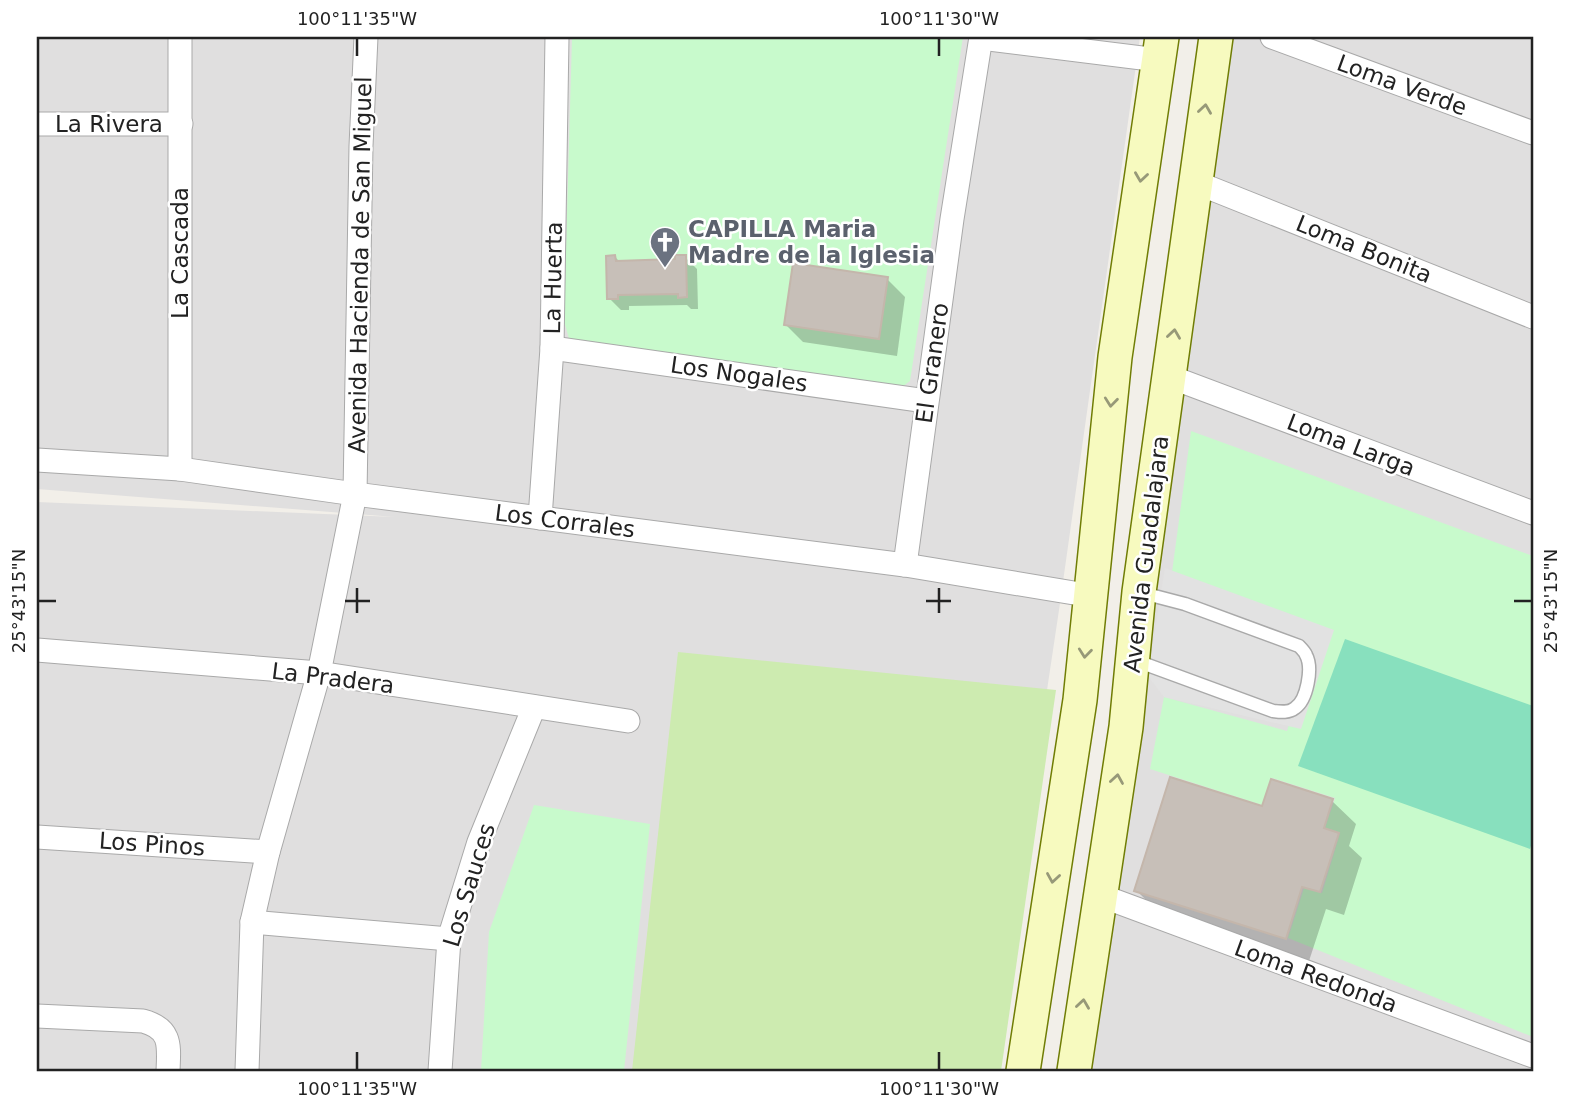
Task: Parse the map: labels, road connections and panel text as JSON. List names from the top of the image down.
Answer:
{
  "streets": {
    "main road": ["Avenida Guadalajara"],
    "street": [
      "Loma Verde",
      "La Rivera",
      "Loma Bonita",
      "La Cascada",
      "Avenida Hacienda de San Miguel",
      "La Huerta",
      "El Granero",
      "Los Nogales",
      "Loma Larga",
      "Los Corrales",
      "La Pradera",
      "Los Pinos",
      "Los Sauces",
      "Loma Redonda"
    ]
  },
  "crossings": [
    ["La Rivera", "La Cascada"],
    ["Loma Bonita", "Avenida Guadalajara"],
    ["La Cascada", "Los Corrales"],
    ["Avenida Hacienda de San Miguel", "Los Corrales"],
    ["Avenida Hacienda de San Miguel", "La Pradera"],
    ["Avenida Hacienda de San Miguel", "Los Pinos"],
    ["La Huerta", "Los Nogales"],
    ["La Huerta", "Los Corrales"],
    ["El Granero", "Los Nogales"],
    ["El Granero", "Los Corrales"],
    ["Loma Larga", "Avenida Guadalajara"],
    ["Avenida Guadalajara", "Loma Redonda"],
    ["La Pradera", "Los Sauces"]
  ],
  "places": {
    "church": ["CAPILLA Maria Madre de la Iglesia"]
  },
  "coordinates": ["100°11'35\"W", "100°11'30\"W", "25°43'15\"N"]
}
